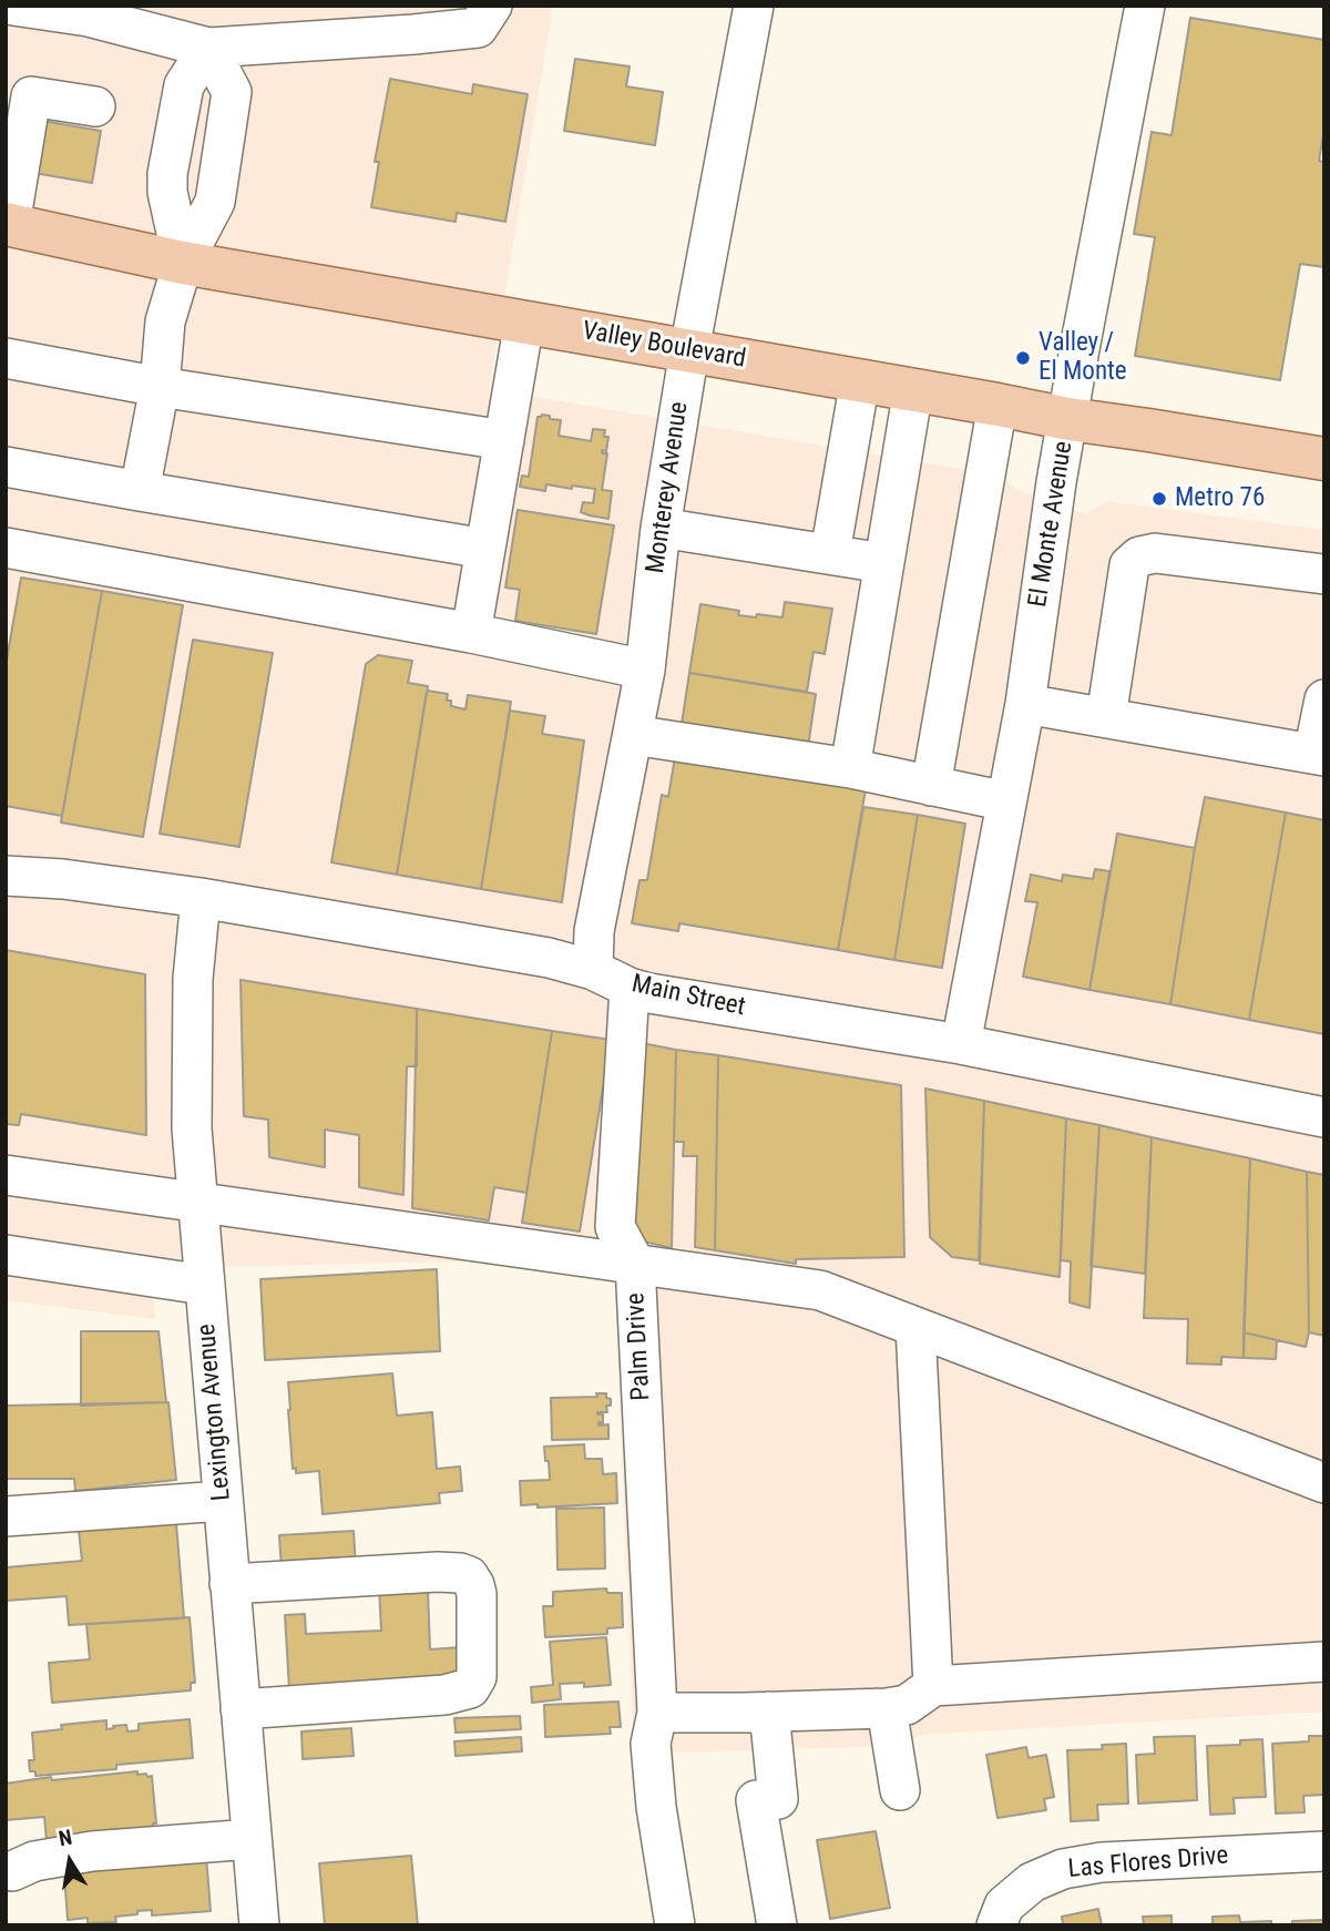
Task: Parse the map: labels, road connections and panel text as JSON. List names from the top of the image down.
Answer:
{
  "streets": {
    "main road": ["Valley Boulevard"],
    "street": [
      "Monterey Avenue",
      "El Monte Avenue",
      "Main Street",
      "Palm Drive",
      "Lexington Avenue",
      "Las Flores Drive"
    ]
  },
  "crossings": [
    ["Valley Boulevard", "Monterey Avenue"],
    ["Valley Boulevard", "El Monte Avenue"],
    ["Monterey Avenue", "Main Street"],
    ["El Monte Avenue", "Main Street"],
    ["Main Street", "Palm Drive"],
    ["Main Street", "Lexington Avenue"]
  ],
  "places": ["Valley / El Monte", "Metro 76"],
  "north": "top"
}
